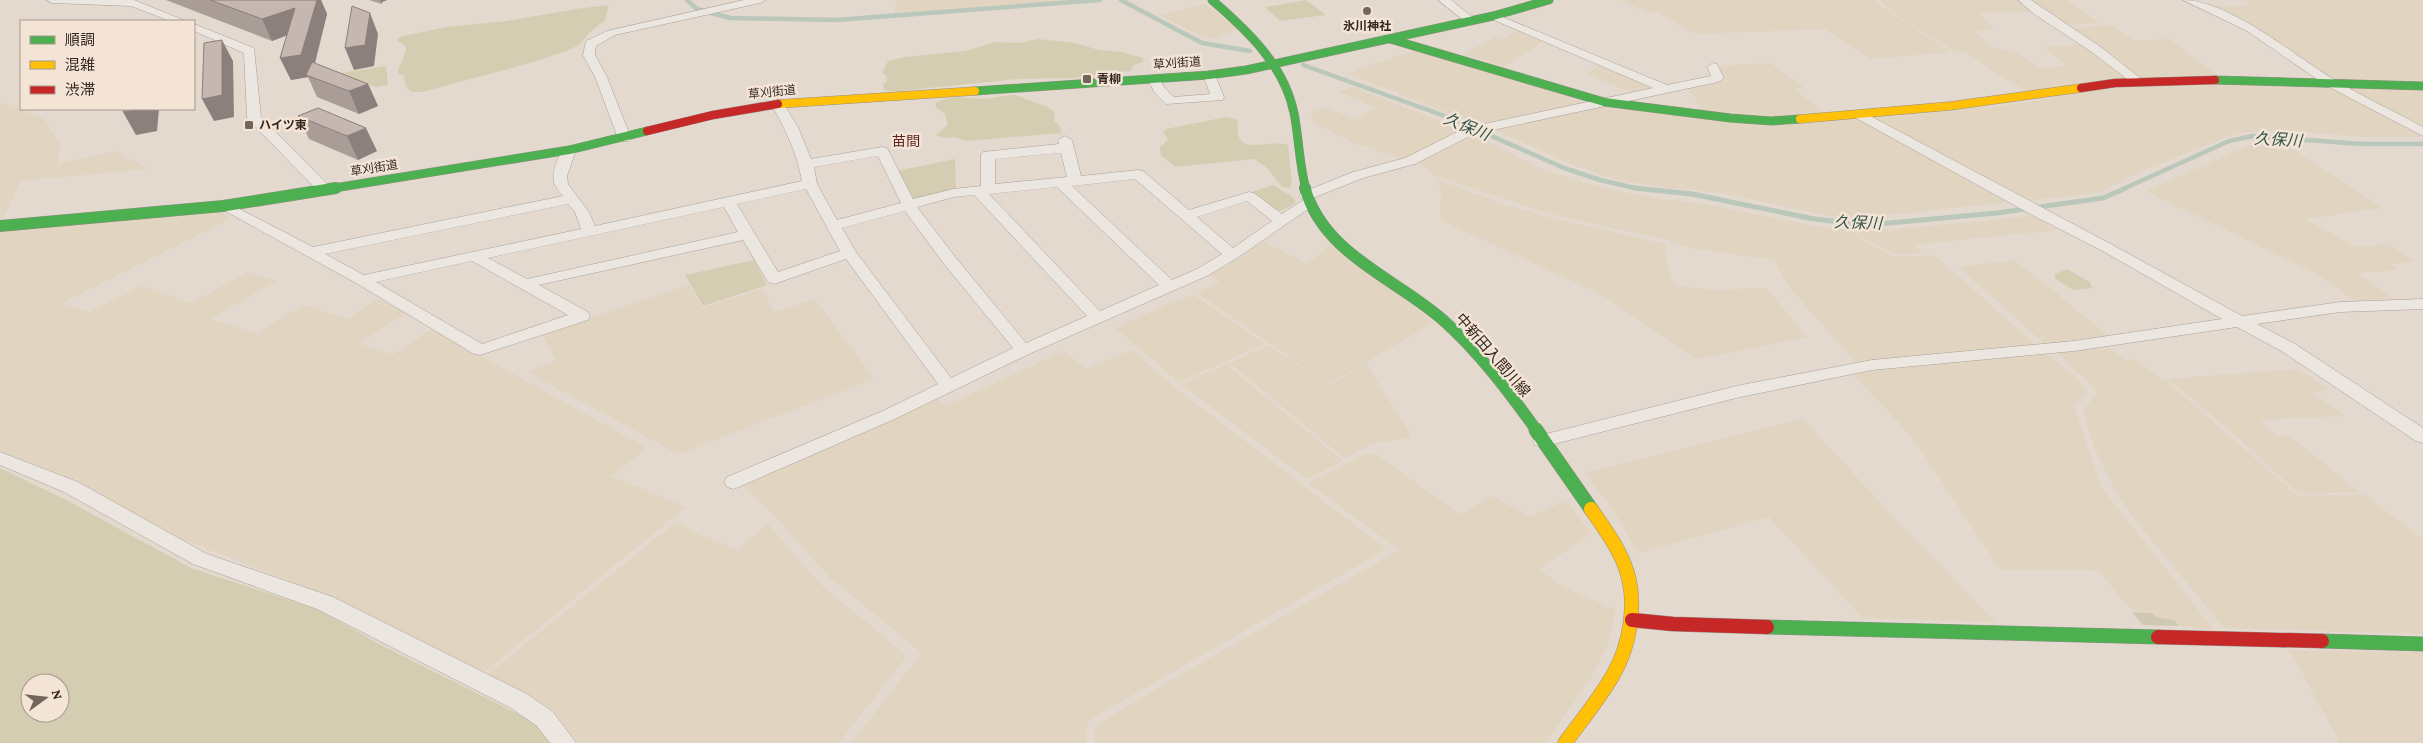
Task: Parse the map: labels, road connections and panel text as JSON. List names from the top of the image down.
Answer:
{
  "streets": {
    "street": ["草刈街道", "中新田入間川線"]
  },
  "crossings": [
    ["草刈街道", "中新田入間川線"]
  ],
  "districts": ["苗間"],
  "water": ["久保川"],
  "places": {
    "other": ["氷川神社"],
    "transit": ["青柳", "ハイツ東"]
  },
  "legend": ["順調", "混雑", "渋滞"],
  "north": "right"
}
